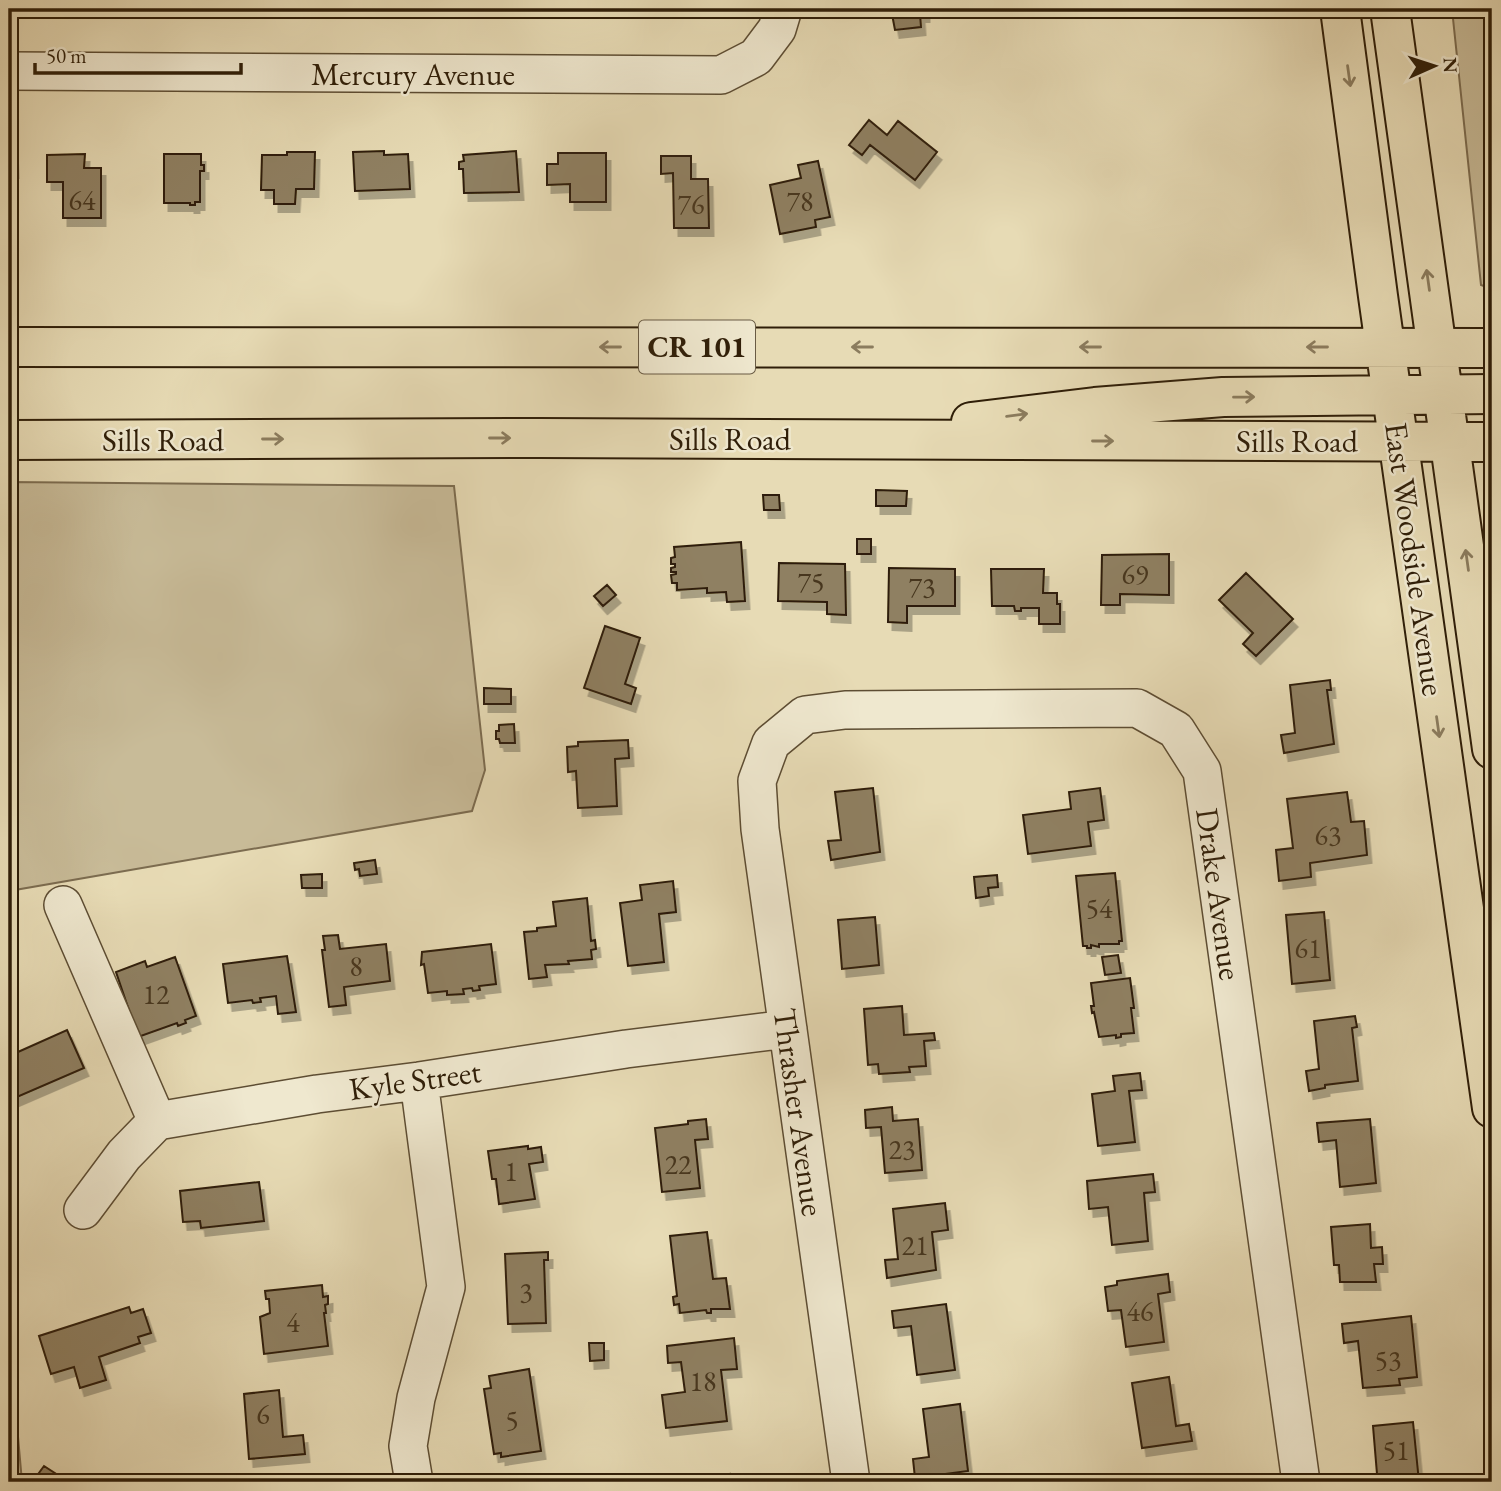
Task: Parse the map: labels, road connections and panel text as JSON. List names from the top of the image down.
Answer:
{
  "streets": {
    "main road": ["CR 101", "Sills Road", "East Woodside Avenue"],
    "street": [
      "Mercury Avenue",
      "Drake Avenue",
      "Kyle Street",
      "Thrasher Avenue"
    ]
  },
  "crossings": [
    ["CR 101", "East Woodside Avenue"],
    ["Sills Road", "East Woodside Avenue"],
    ["Drake Avenue", "Thrasher Avenue"],
    ["Kyle Street", "Thrasher Avenue"]
  ],
  "house_numbers": [
    "64",
    "78",
    "76",
    "69",
    "75",
    "73",
    "63",
    "54",
    "61",
    "8",
    "12",
    "23",
    "22",
    "1",
    "21",
    "3",
    "46",
    "4",
    "53",
    "18",
    "6",
    "5",
    "51"
  ],
  "scale_bar": "50 m",
  "north": "right"
}
